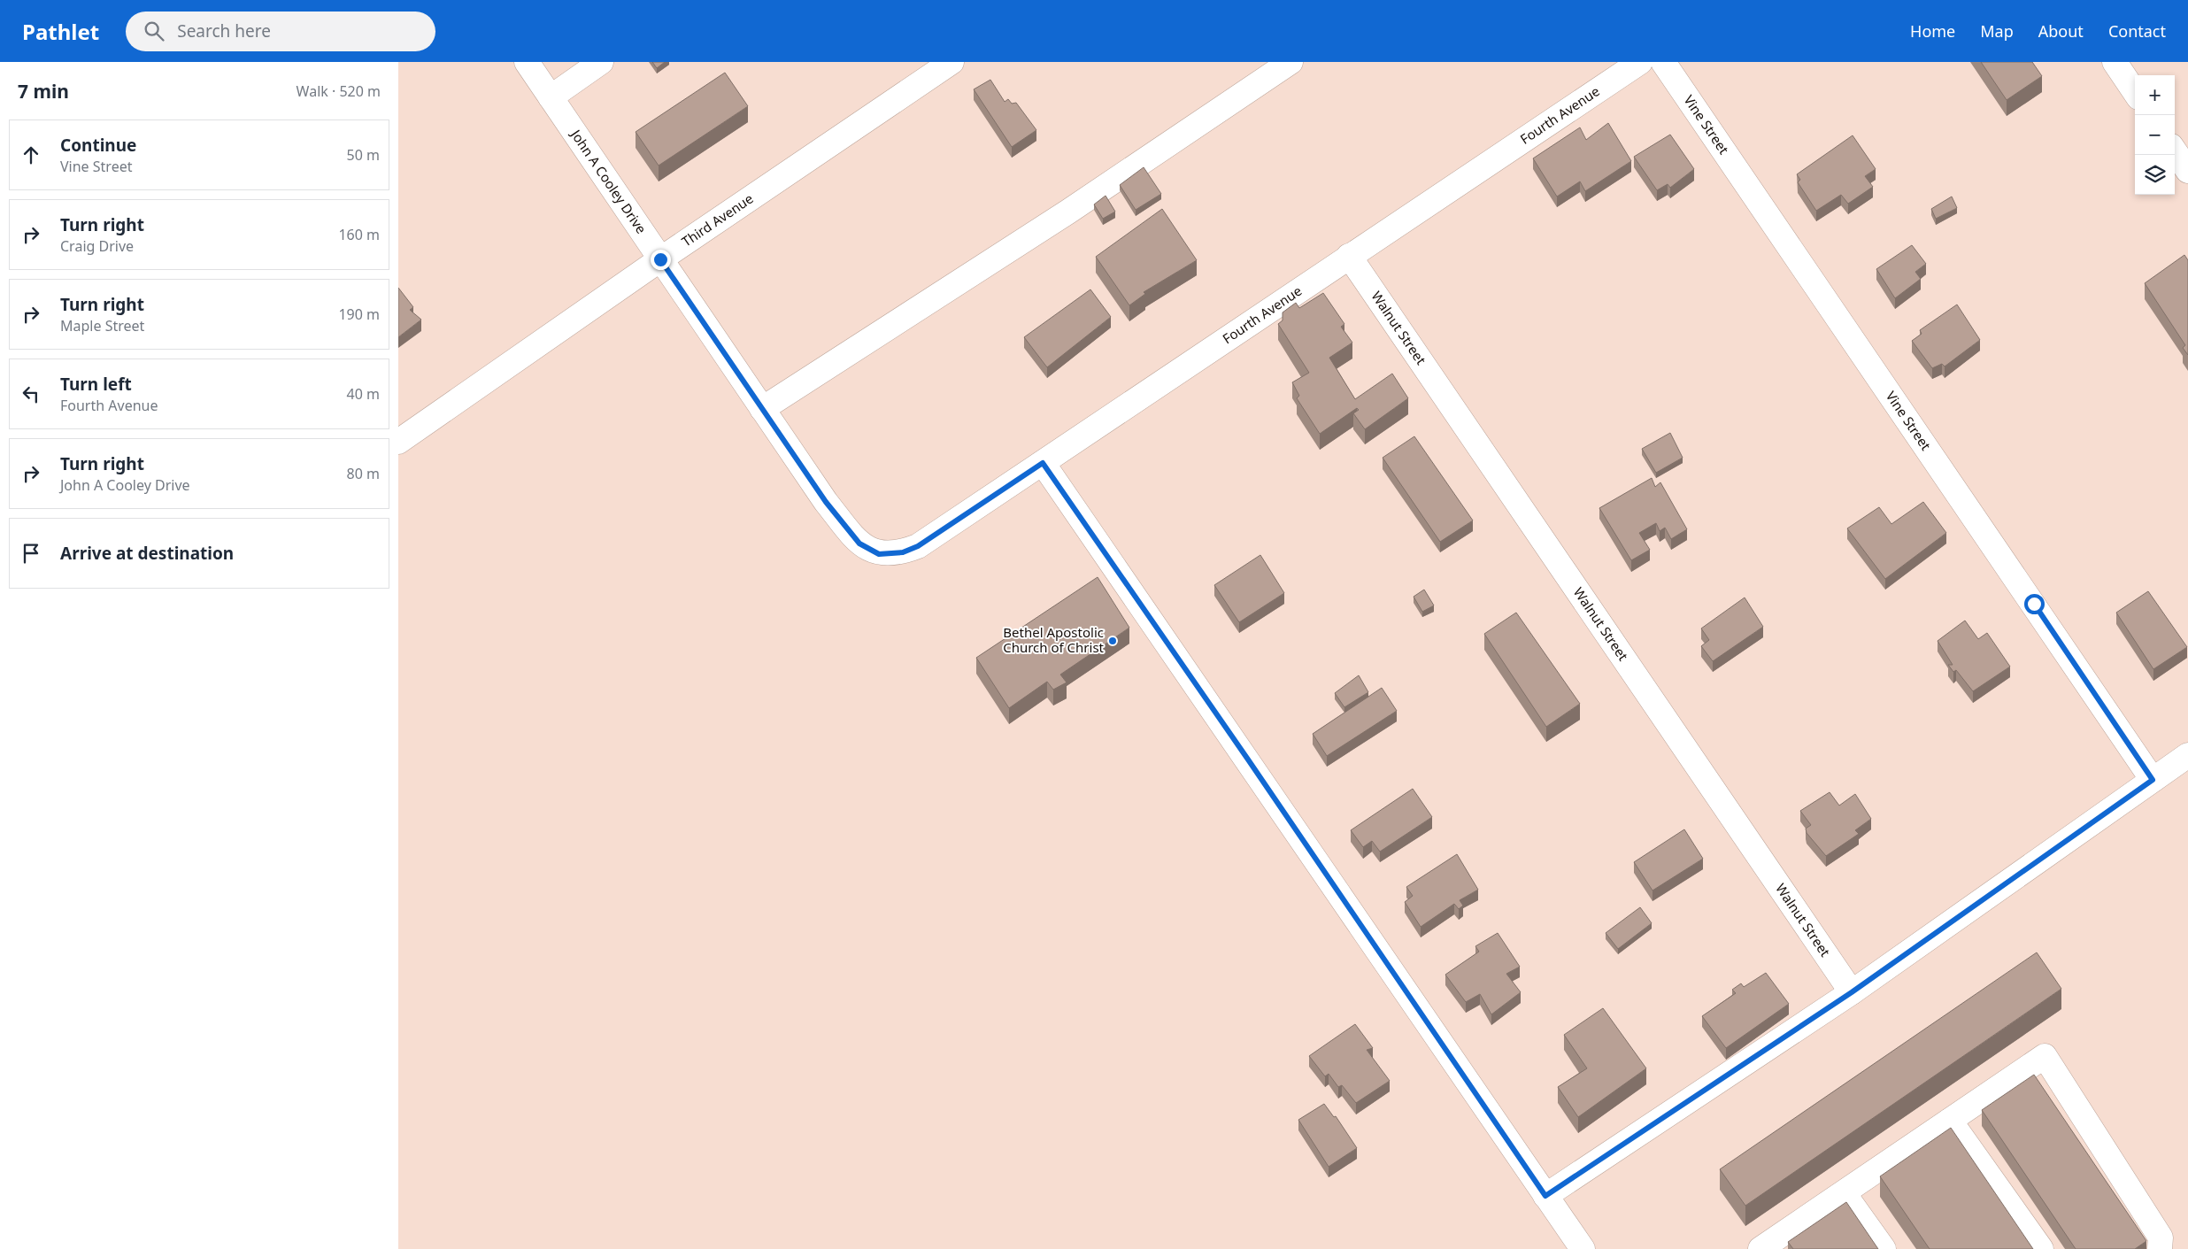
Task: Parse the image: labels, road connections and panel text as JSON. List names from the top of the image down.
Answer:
{
  "streets": {
    "street": [
      "Fourth Avenue",
      "Vine Street",
      "John A Cooley Drive",
      "Third Avenue",
      "Walnut Street"
    ]
  },
  "crossings": [
    ["Fourth Avenue", "John A Cooley Drive"],
    ["Fourth Avenue", "Walnut Street"],
    ["John A Cooley Drive", "Third Avenue"]
  ],
  "places": ["Bethel Apostolic Church of Christ"],
  "page": {
    "header": "Pathlet",
    "search": "Search here",
    "nav": [
      "Home",
      "Map",
      "About",
      "Contact"
    ],
    "heading": ["7 min", "Walk · 520 m"],
    "map_buttons": ["+", "−"],
    "list": [
      ["Continue", "Vine Street", "50 m"],
      ["Turn right", "Craig Drive", "160 m"],
      ["Turn right", "Maple Street", "190 m"],
      ["Turn left", "Fourth Avenue", "40 m"],
      ["Turn right", "John A Cooley Drive", "80 m"],
      "Arrive at destination"
    ]
  }
}
